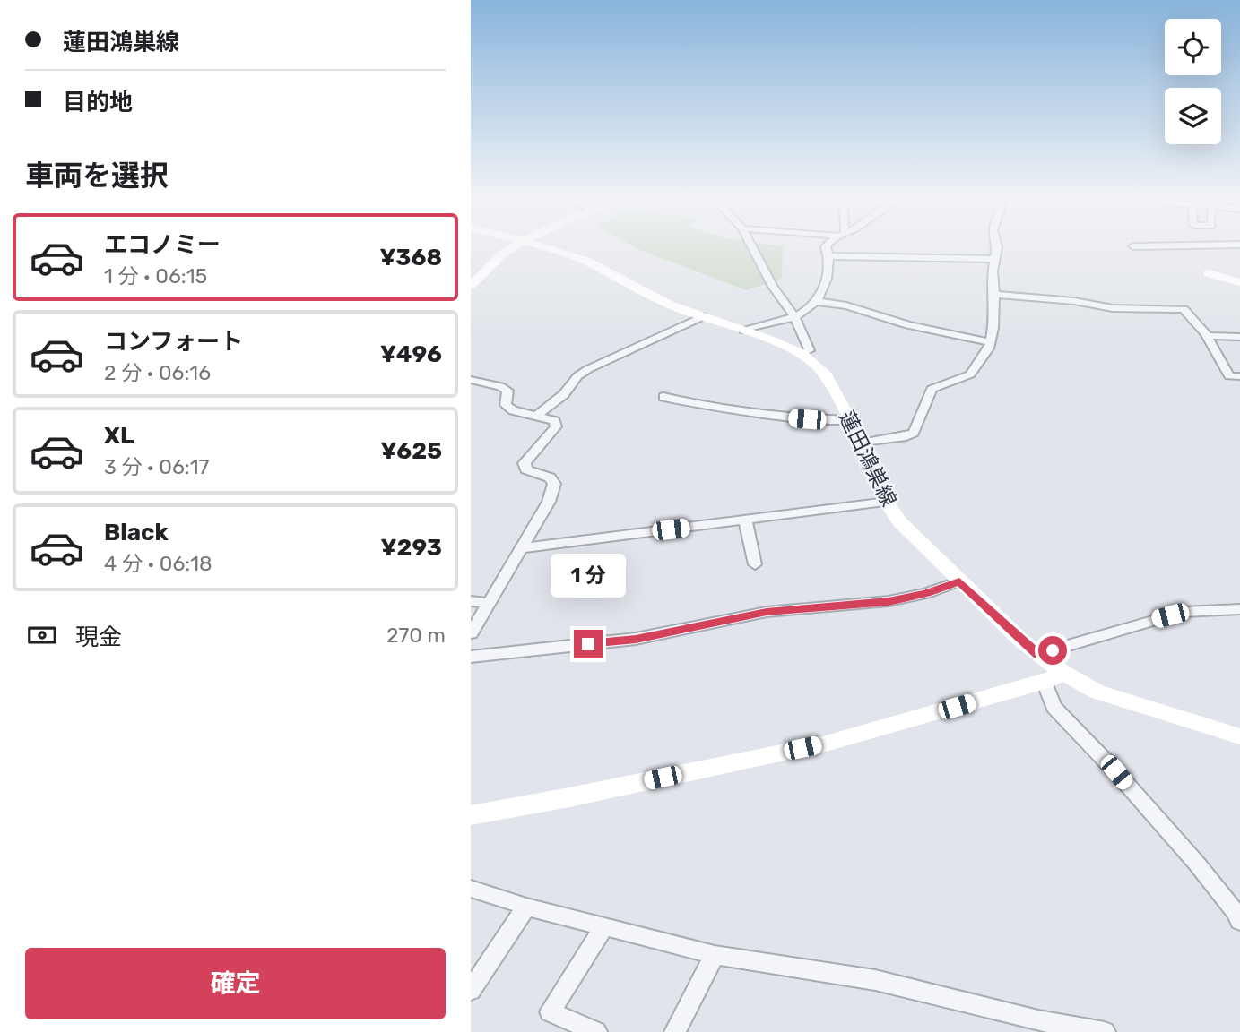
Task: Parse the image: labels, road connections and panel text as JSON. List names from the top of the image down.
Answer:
{
  "streets": {
    "main road": ["蓮田鴻巣線"]
  },
  "page": {
    "banner": ["蓮田鴻巣線", "目的地"],
    "heading": "車両を選択",
    "list": [
      {
        "name": "エコノミー",
        "note": "1 分 · 06:15",
        "value": "¥368"
      },
      {
        "name": "コンフォート",
        "note": "2 分 · 06:16",
        "value": "¥496"
      },
      {
        "name": "XL",
        "note": "3 分 · 06:17",
        "value": "¥625"
      },
      {
        "name": "Black",
        "note": "4 分 · 06:18",
        "value": "¥293"
      }
    ],
    "bubble": "1 分",
    "pay": ["現金", "270 m"],
    "buttons": "確定"
  }
}
